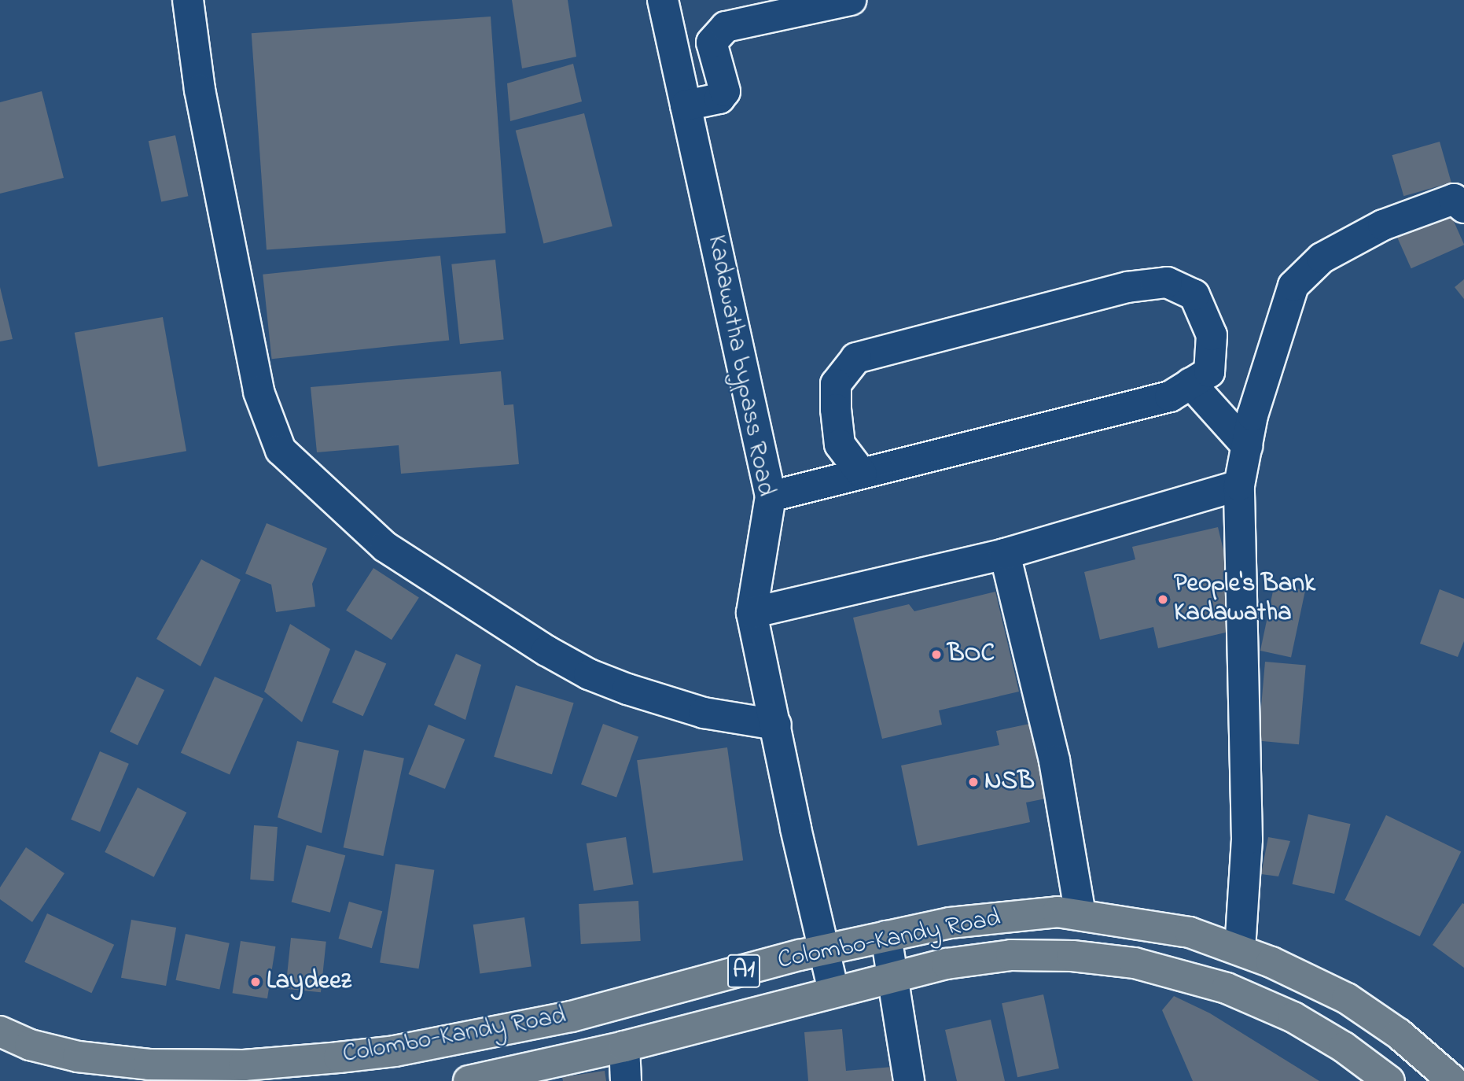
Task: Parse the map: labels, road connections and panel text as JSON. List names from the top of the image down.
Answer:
{
  "streets": {
    "highway": ["Colombo-Kandy Road", "A1"],
    "street": ["Kadawatha bypass Road"]
  },
  "crossings": [
    ["Kadawatha bypass Road", "Colombo-Kandy Road"]
  ],
  "places": [
    "People's Bank Kadawatha",
    "BOC",
    "NSB",
    "Laydeez"
  ]
}
